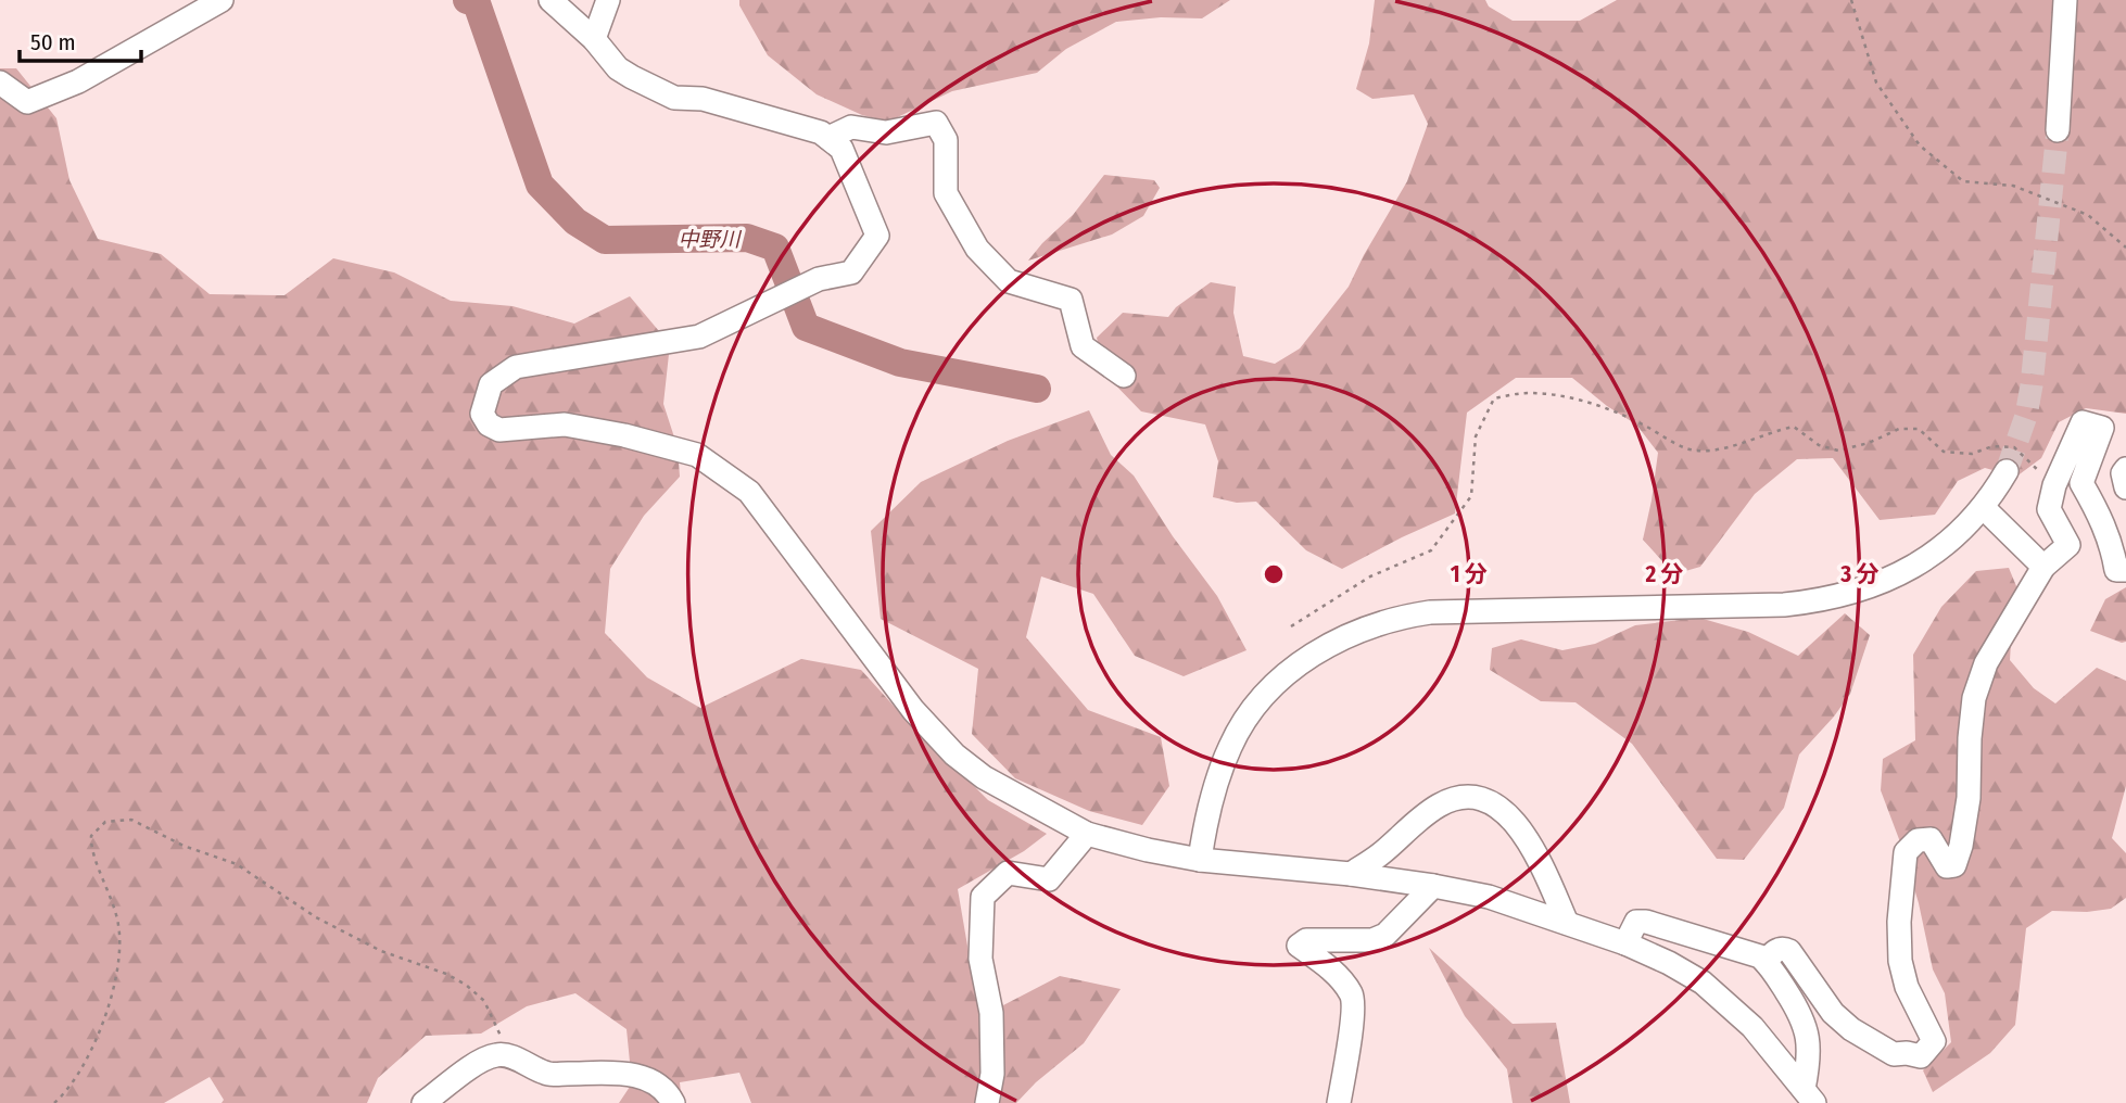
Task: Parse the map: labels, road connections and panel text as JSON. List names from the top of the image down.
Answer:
{
  "water": ["中野川"],
  "scale_bar": "50 m",
  "rings": ["1 分", "2 分", "3 分"]
}
